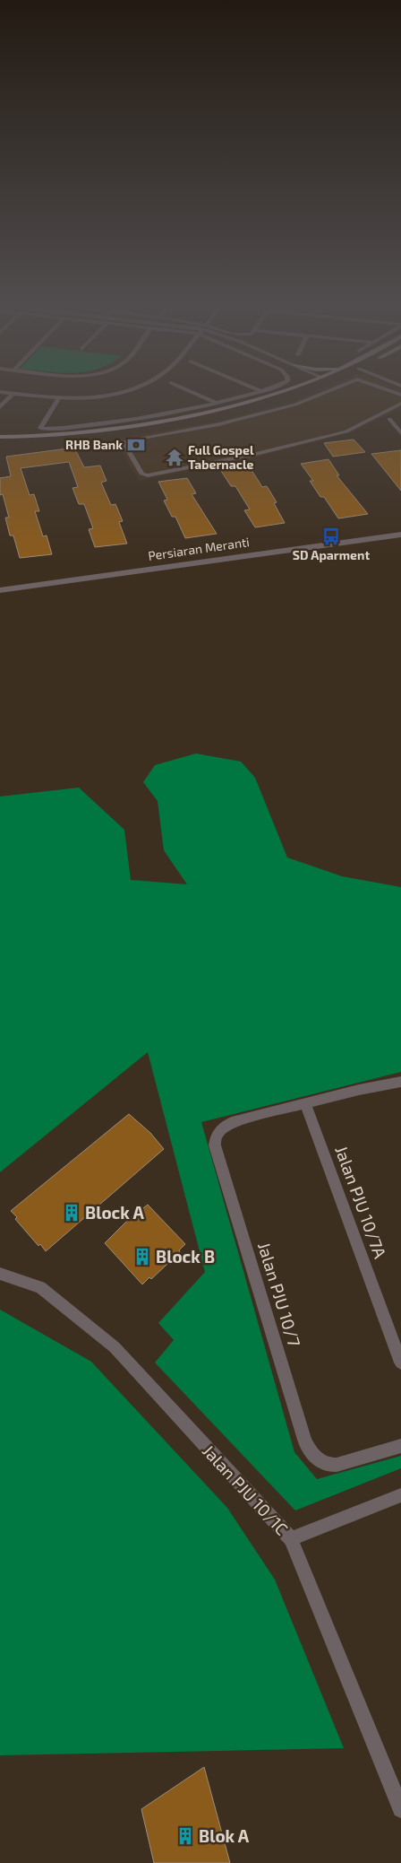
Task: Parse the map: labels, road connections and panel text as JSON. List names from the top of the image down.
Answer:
{
  "streets": {
    "street": [
      "Persiaran Meranti",
      "Jalan PJU 10/7A",
      "Jalan PJU 10/7",
      "Jalan PJU 10/1C"
    ]
  },
  "crossings": [
    ["Jalan PJU 10/7A", "Jalan PJU 10/7"]
  ],
  "places": {
    "bank": ["RHB Bank"],
    "temple": ["Full Gospel Tabernacle"],
    "bus stop": ["SD Aparment"],
    "building": ["Block A", "Block B", "Blok A"]
  }
}
